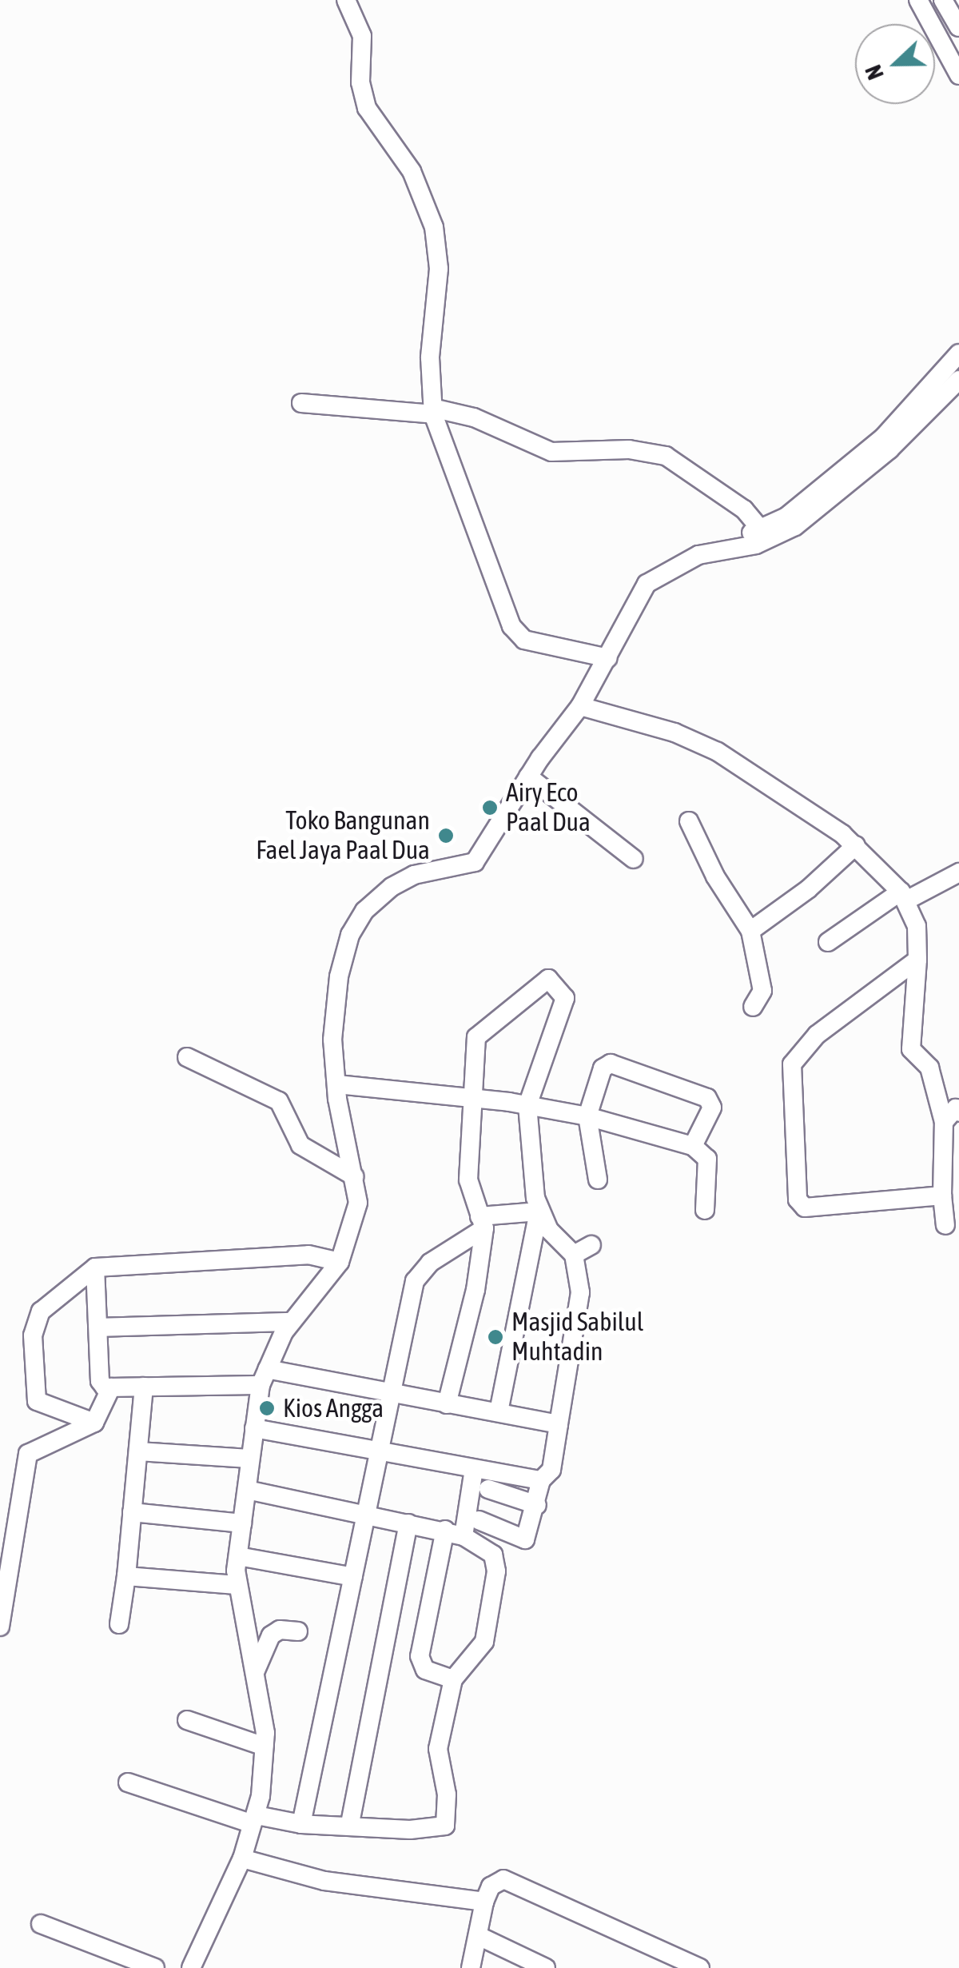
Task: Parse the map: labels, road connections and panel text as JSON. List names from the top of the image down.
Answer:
{
  "places": [
    "Airy Eco Paal Dua",
    "Toko Bangunan Fael Jaya Paal Dua",
    "Masjid Sabilul Muhtadin",
    "Kios Angga"
  ],
  "north": "left"
}
